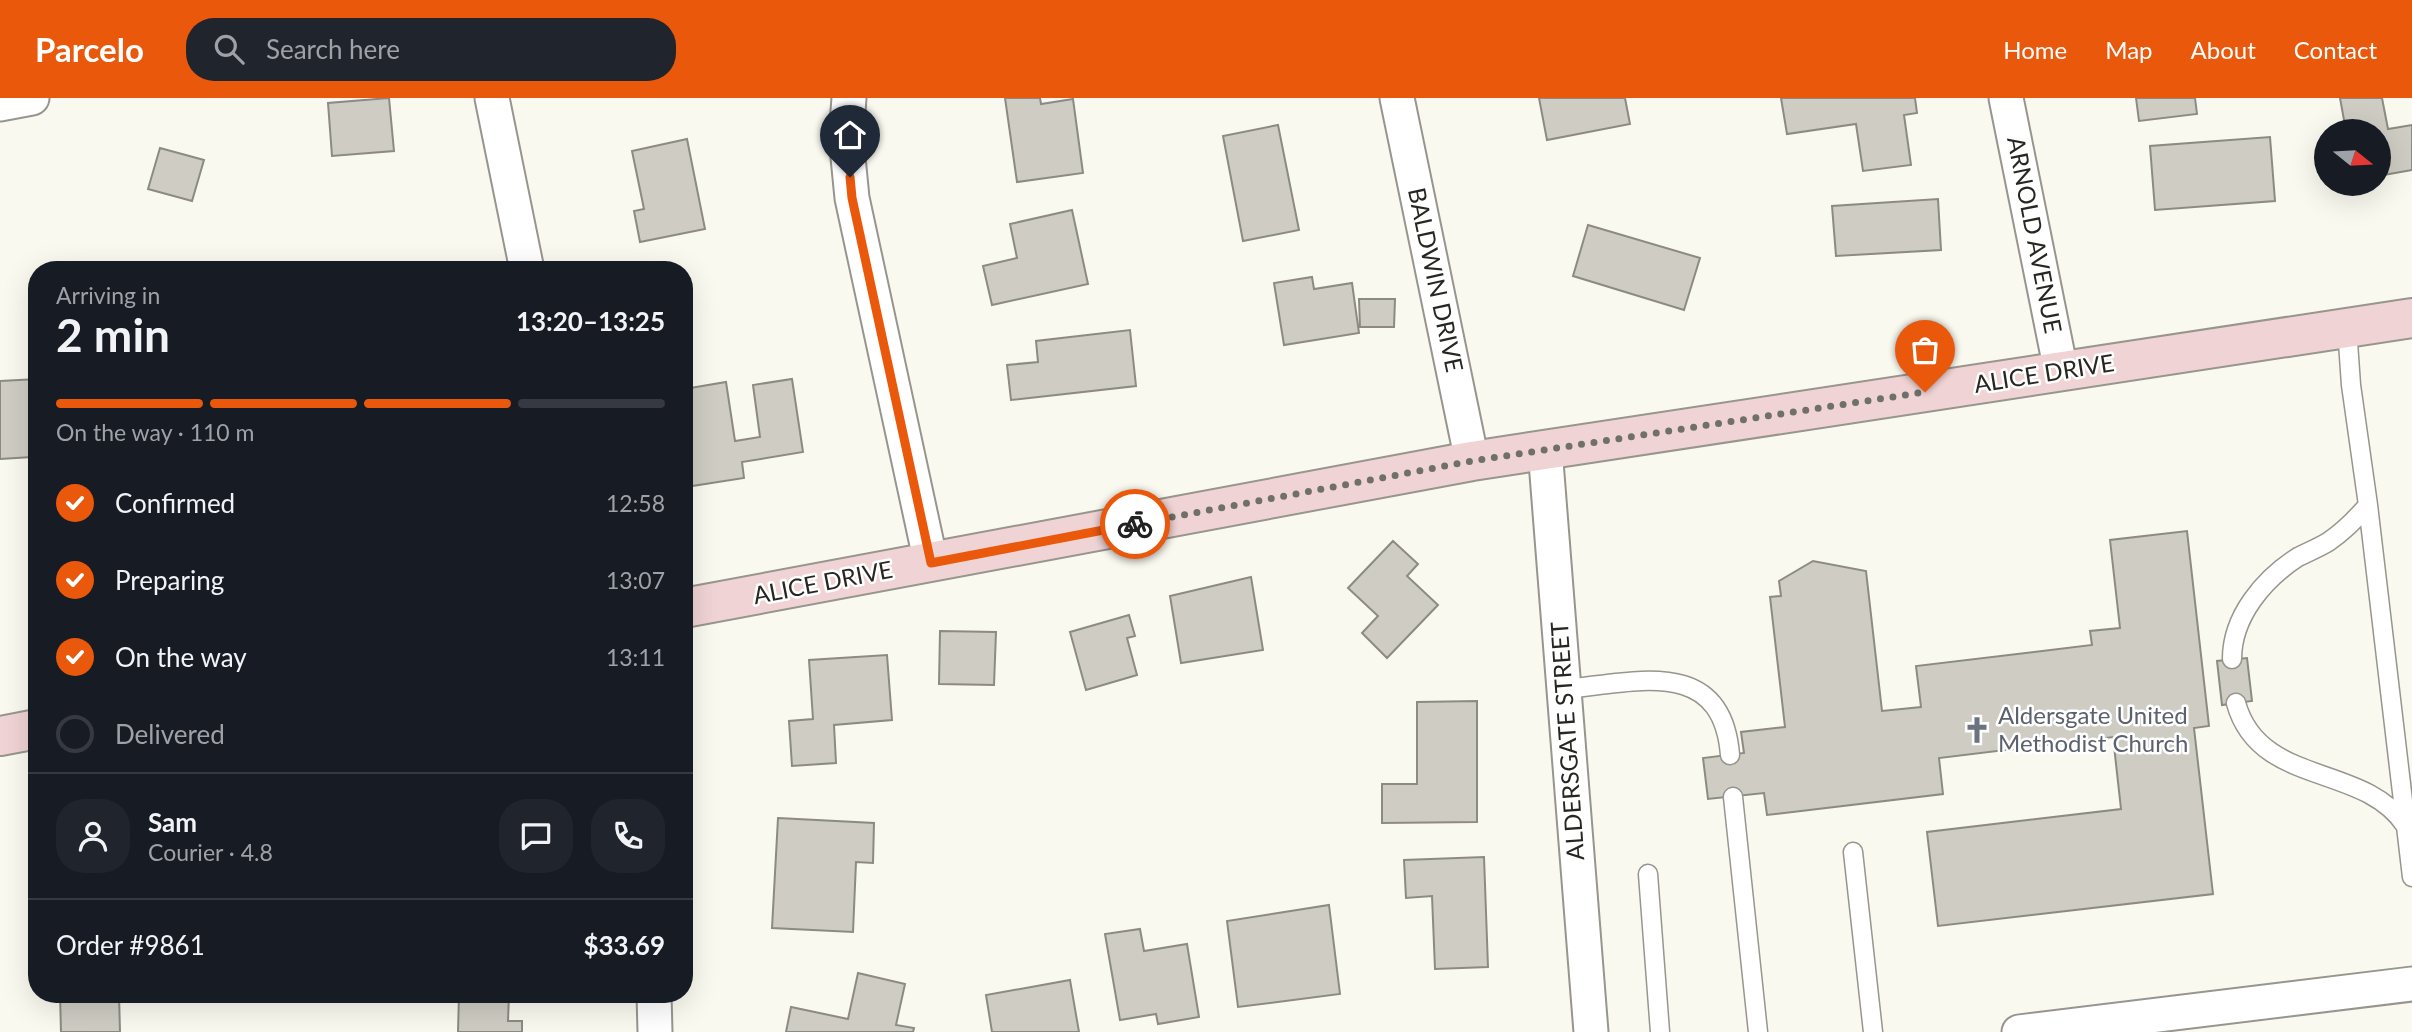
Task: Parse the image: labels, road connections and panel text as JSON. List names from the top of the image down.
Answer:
{
  "streets": {
    "main road": ["ALICE DRIVE"],
    "street": ["ARNOLD AVENUE", "BALDWIN DRIVE", "ALDERSGATE STREET"]
  },
  "crossings": [
    ["ARNOLD AVENUE", "ALICE DRIVE"],
    ["BALDWIN DRIVE", "ALICE DRIVE"],
    ["ALICE DRIVE", "ALDERSGATE STREET"]
  ],
  "places": {
    "church": ["Aldersgate United Methodist Church"]
  },
  "north": "right",
  "page": {
    "header": "Parcelo",
    "search": "Search here",
    "nav": [
      "Home",
      "Map",
      "About",
      "Contact"
    ],
    "heading": ["2 min", "Arriving in", "13:20–13:25"],
    "panel": [
      "Sam",
      "Courier · 4.8",
      "Order #9861",
      "$33.69"
    ],
    "bar": "On the way · 110 m",
    "list": [
      ["Confirmed", "12:58"],
      ["Preparing", "13:07"],
      ["On the way", "13:11"],
      "Delivered"
    ]
  }
}
